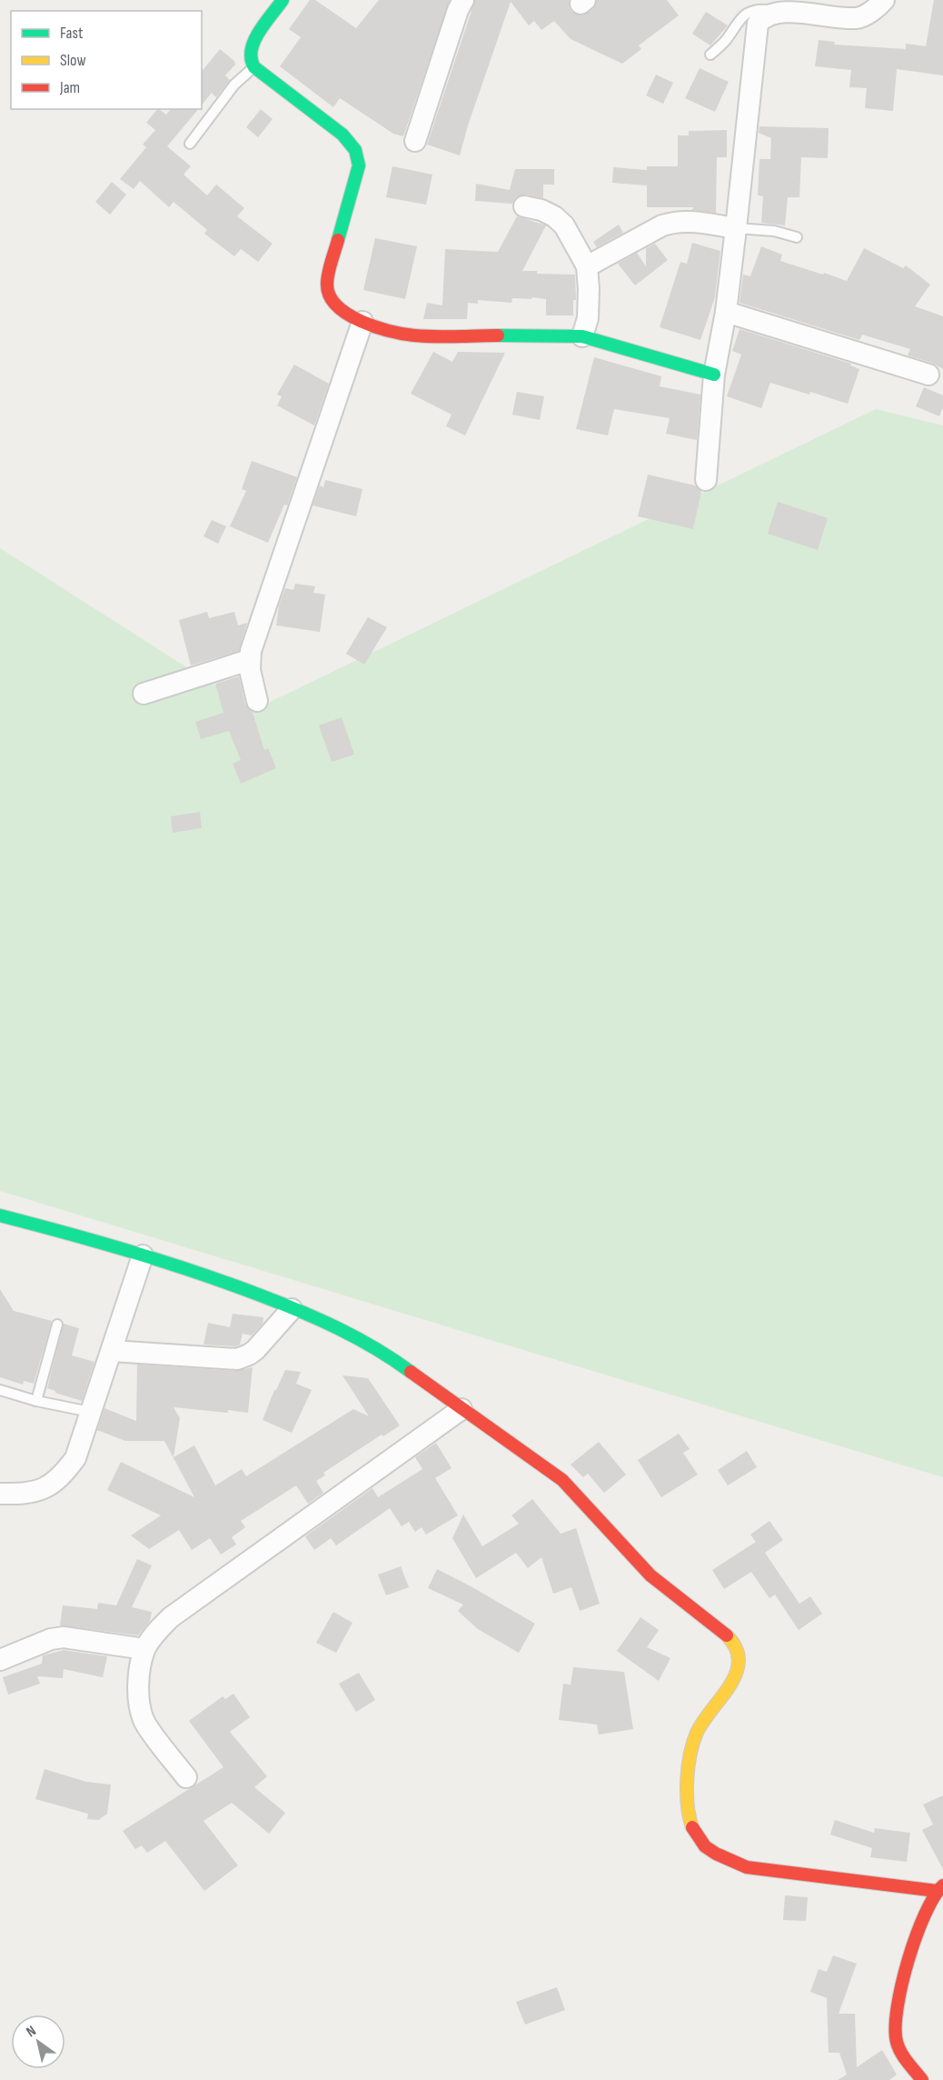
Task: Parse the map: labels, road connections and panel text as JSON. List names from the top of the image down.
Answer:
{
  "legend": ["Fast", "Slow", "Jam"],
  "north": "top left"
}
